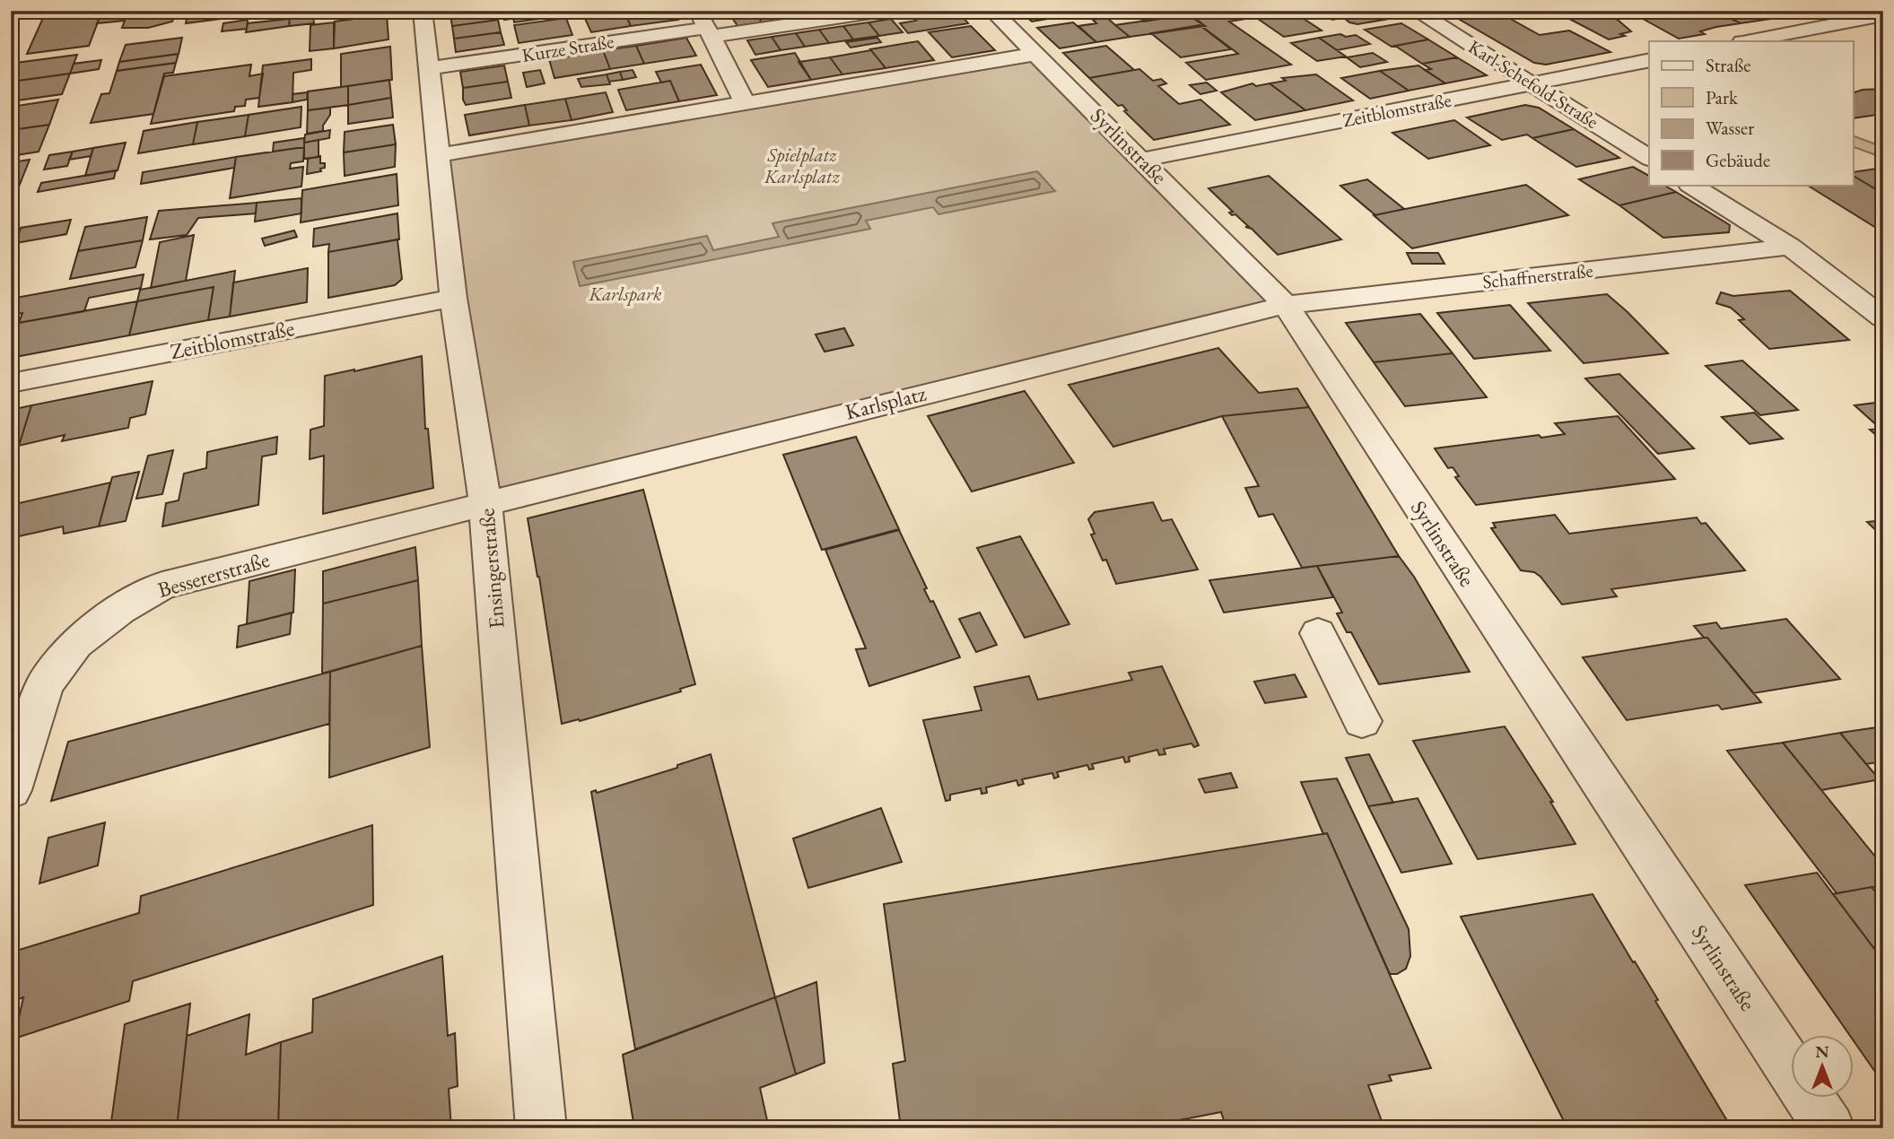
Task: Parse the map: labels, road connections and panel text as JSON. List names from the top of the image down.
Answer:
{
  "streets": {
    "street": [
      "Kurze Straße",
      "Karl-Schefold-Straße",
      "Zeitblomstraße",
      "Syrlinstraße",
      "Schaffnerstraße",
      "Karlsplatz",
      "Ensingerstraße",
      "Bessererstraße"
    ]
  },
  "crossings": [
    ["Kurze Straße", "Ensingerstraße"],
    ["Karl-Schefold-Straße", "Zeitblomstraße"],
    ["Zeitblomstraße", "Syrlinstraße"],
    ["Zeitblomstraße", "Ensingerstraße"],
    ["Syrlinstraße", "Schaffnerstraße"],
    ["Syrlinstraße", "Karlsplatz"],
    ["Schaffnerstraße", "Karlsplatz"],
    ["Karlsplatz", "Ensingerstraße"],
    ["Karlsplatz", "Bessererstraße"],
    ["Ensingerstraße", "Bessererstraße"]
  ],
  "parks": ["Spielplatz Karlsplatz", "Karlspark"],
  "legend": [
    "Straße",
    "Park",
    "Wasser",
    "Gebäude"
  ],
  "north": "top"
}
